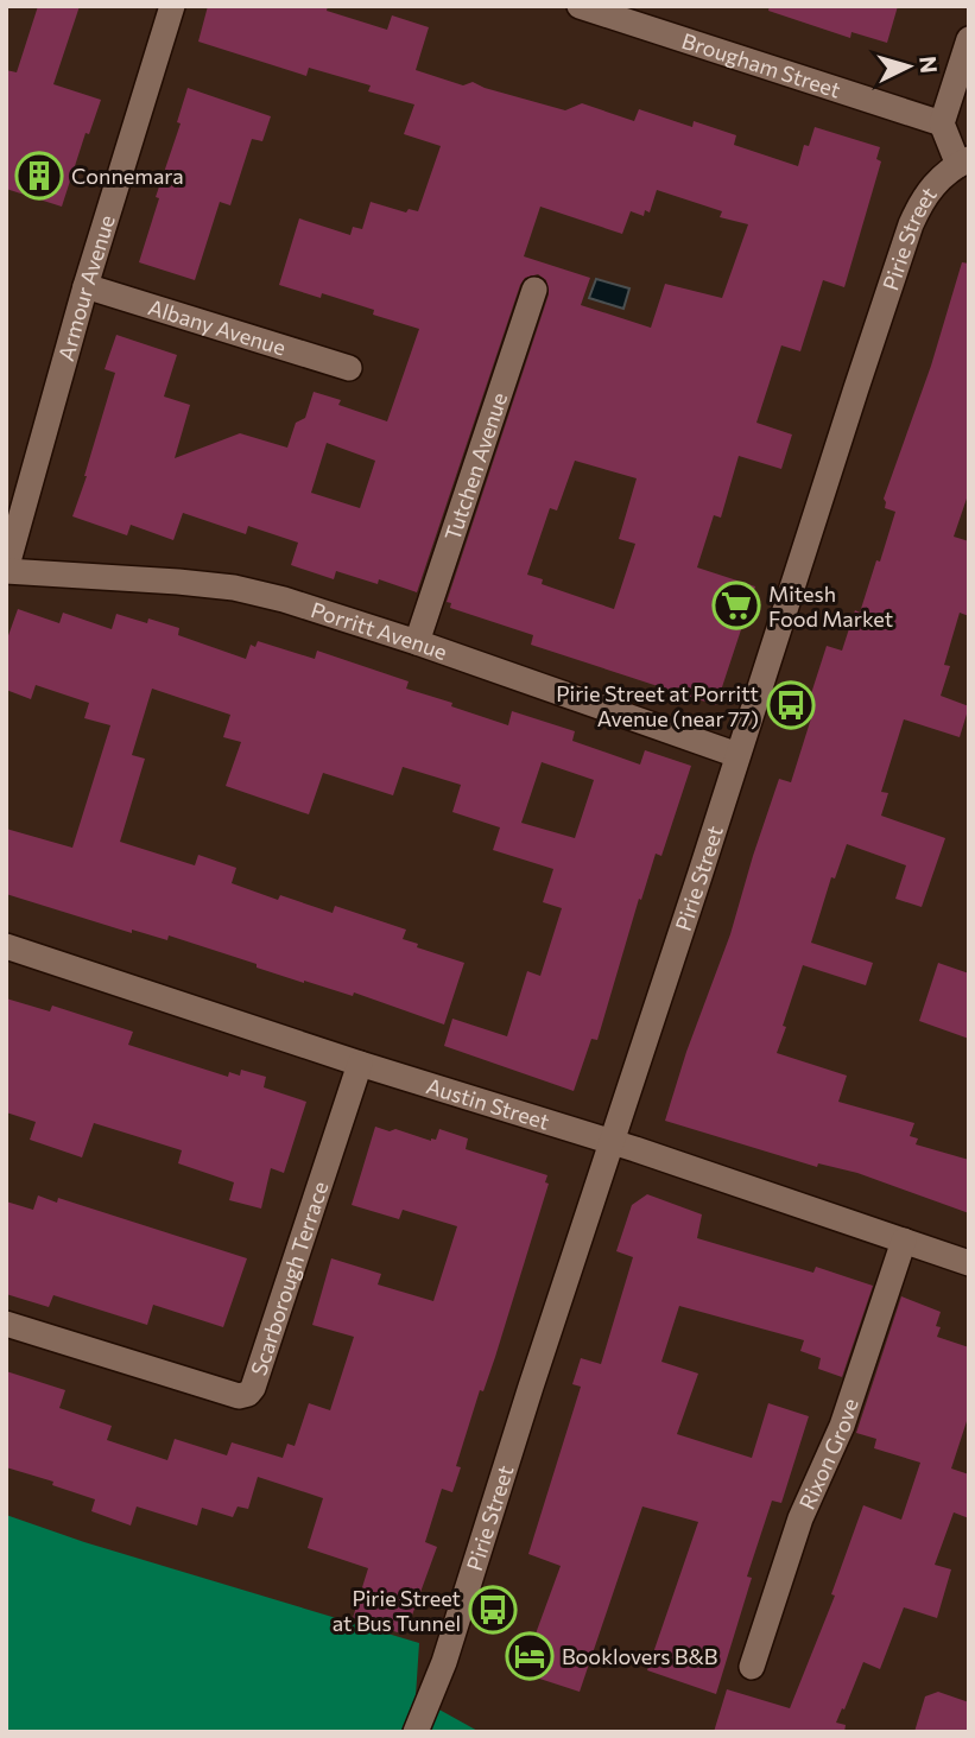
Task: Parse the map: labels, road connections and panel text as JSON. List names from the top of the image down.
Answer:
{
  "streets": {
    "street": [
      "Brougham Street",
      "Pirie Street",
      "Armour Avenue",
      "Albany Avenue",
      "Tutchen Avenue",
      "Porritt Avenue",
      "Austin Street",
      "Scarborough Terrace",
      "Rixon Grove"
    ]
  },
  "crossings": [
    ["Brougham Street", "Pirie Street"],
    ["Pirie Street", "Porritt Avenue"],
    ["Pirie Street", "Austin Street"],
    ["Armour Avenue", "Albany Avenue"],
    ["Armour Avenue", "Porritt Avenue"],
    ["Tutchen Avenue", "Porritt Avenue"],
    ["Austin Street", "Scarborough Terrace"],
    ["Austin Street", "Rixon Grove"]
  ],
  "places": {
    "building": ["Connemara"],
    "supermarket": ["Mitesh Food Market"],
    "bus stop": ["Pirie Street at Porritt Avenue (near 77)", "Pirie Street at Bus Tunnel"],
    "hotel": ["Booklovers B&B"]
  },
  "north": "right"
}
